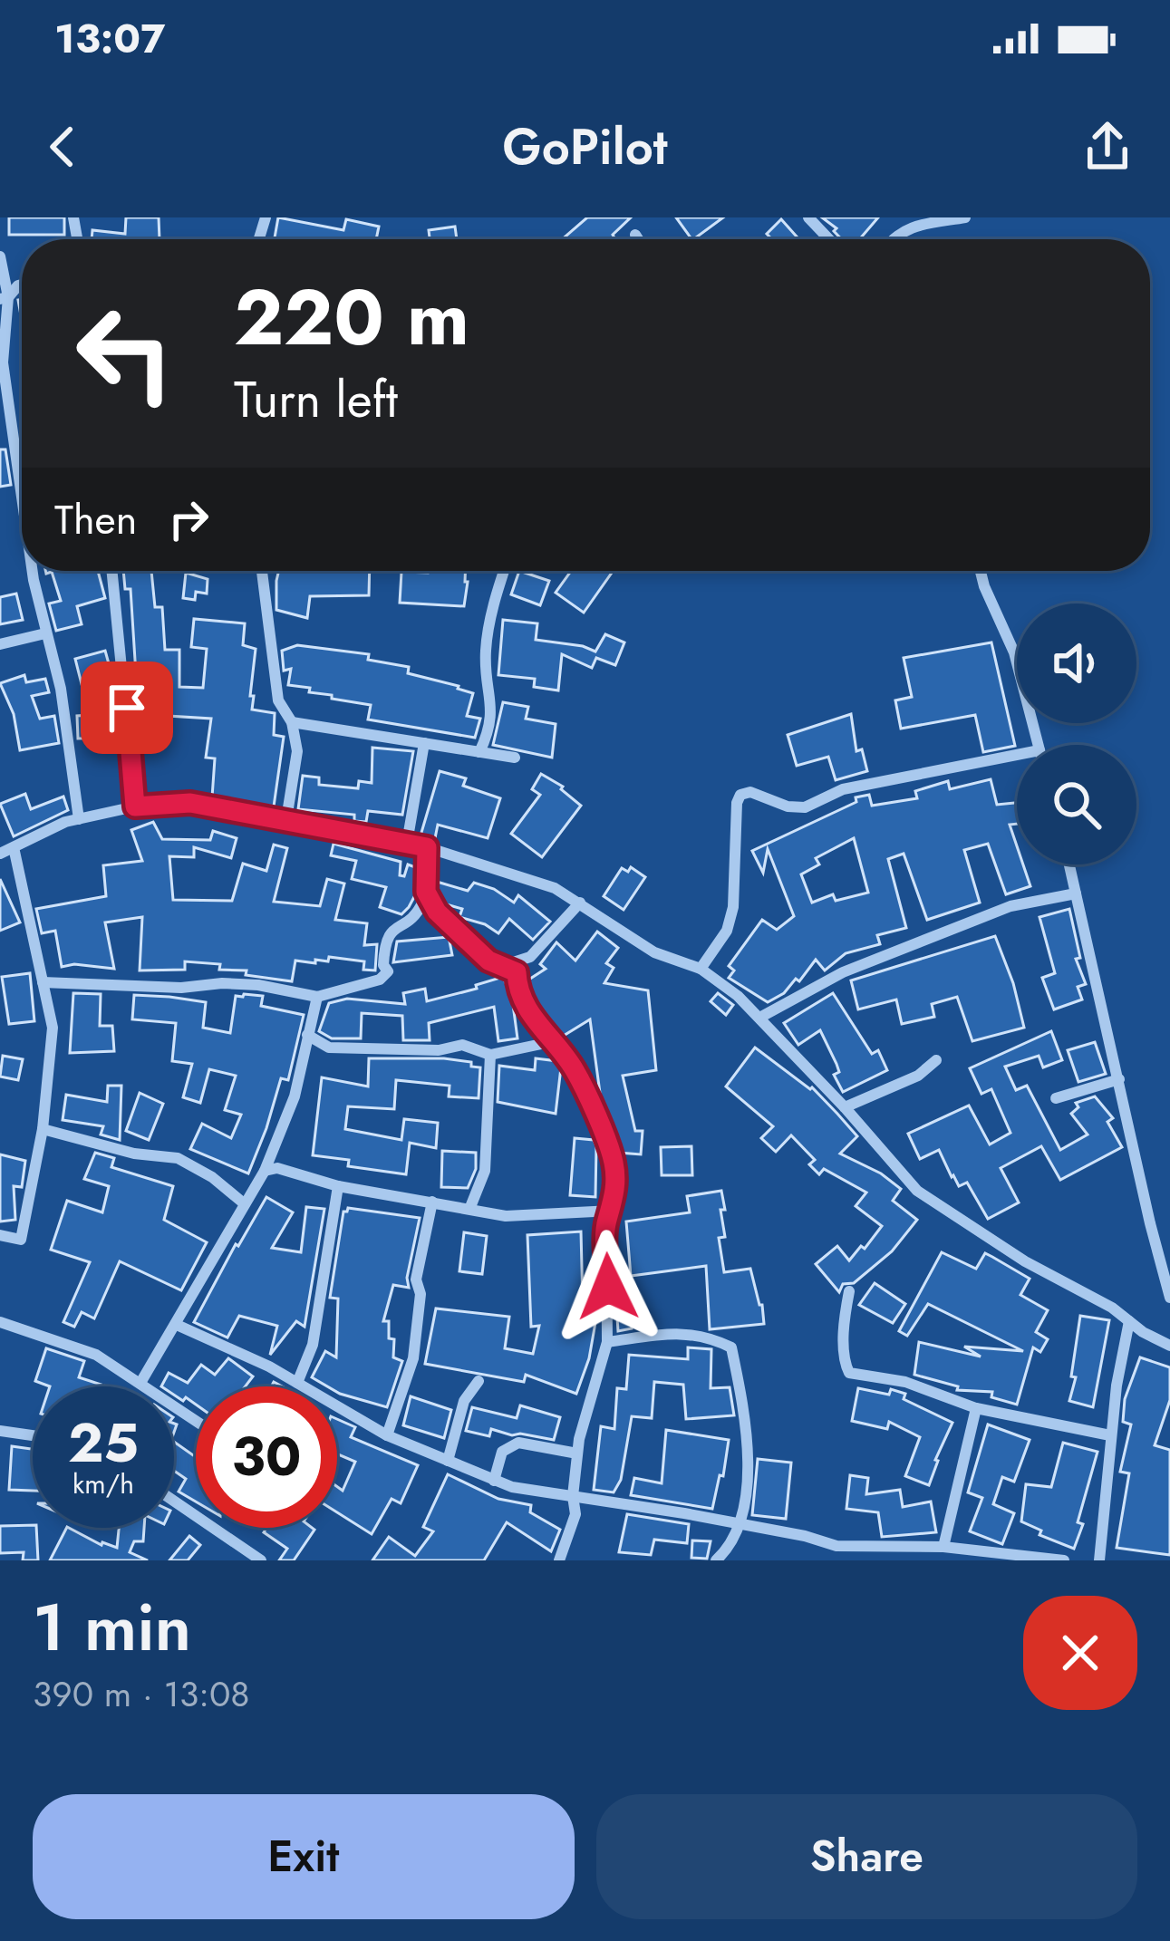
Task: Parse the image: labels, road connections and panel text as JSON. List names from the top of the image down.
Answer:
{
  "page": {
    "status": "13:07",
    "header": "GoPilot",
    "turn": ["220 m", "Turn left"],
    "then": "Then",
    "speed": "25 km/h",
    "limit": "30",
    "heading": ["1 min", "390 m · 13:08"],
    "buttons": ["Exit", "Share"]
  }
}
